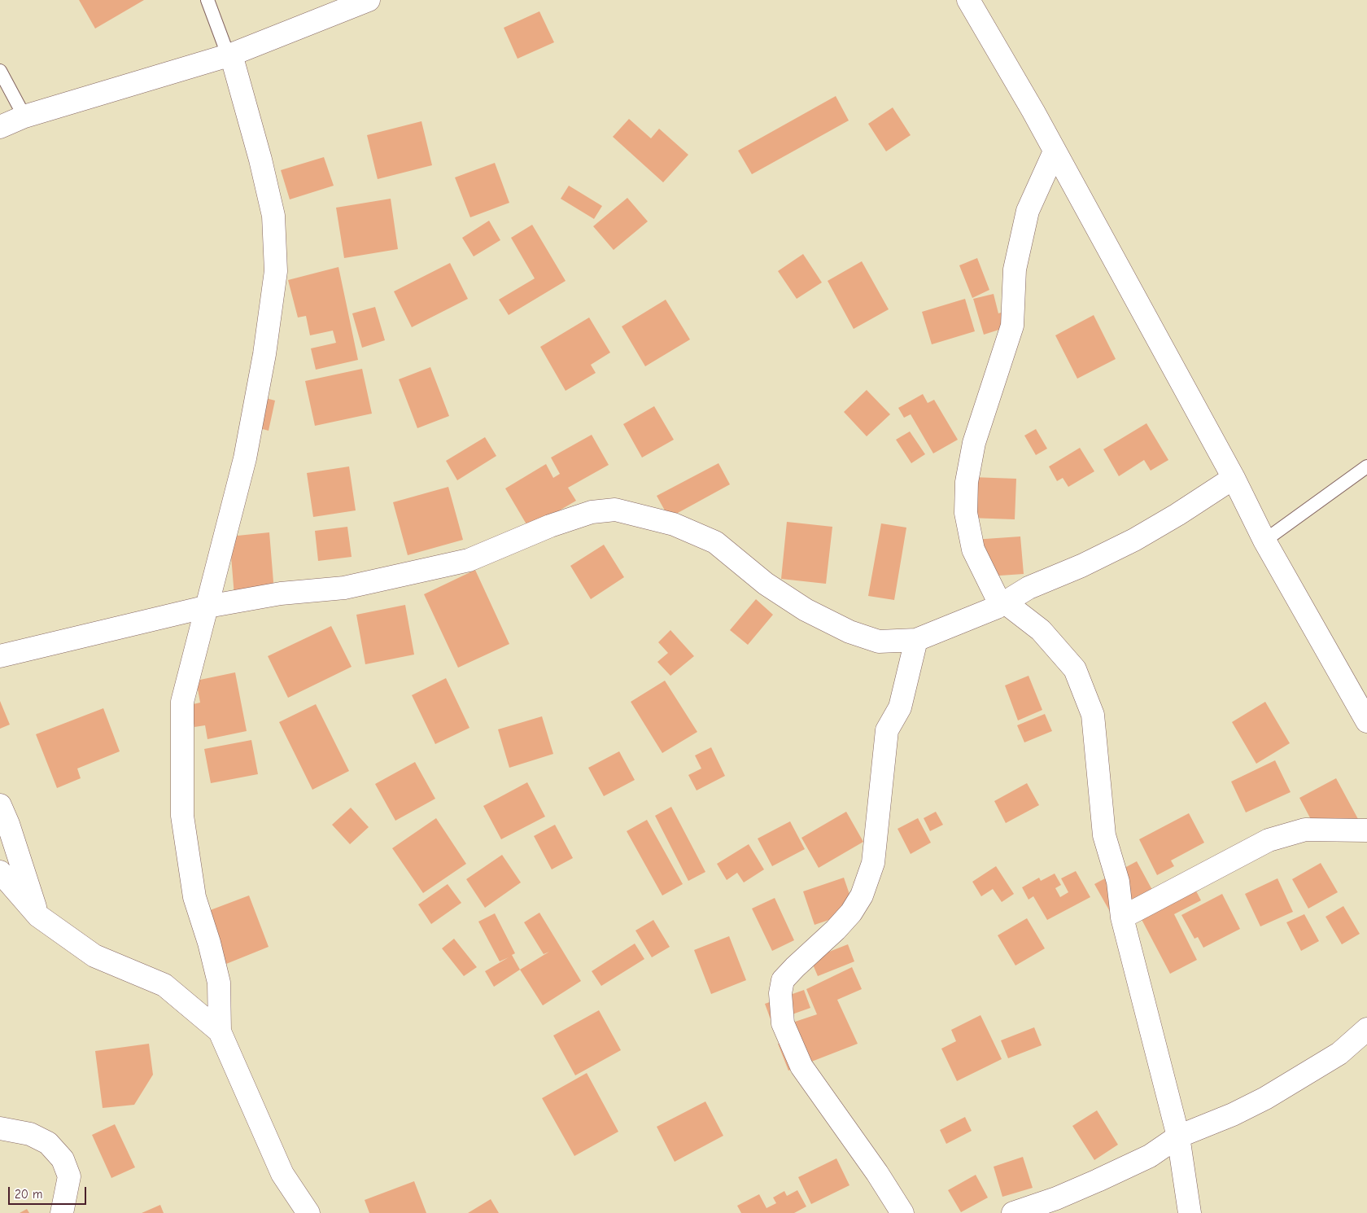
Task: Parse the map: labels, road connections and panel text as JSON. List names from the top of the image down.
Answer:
{
  "scale_bar": "20 m"
}
